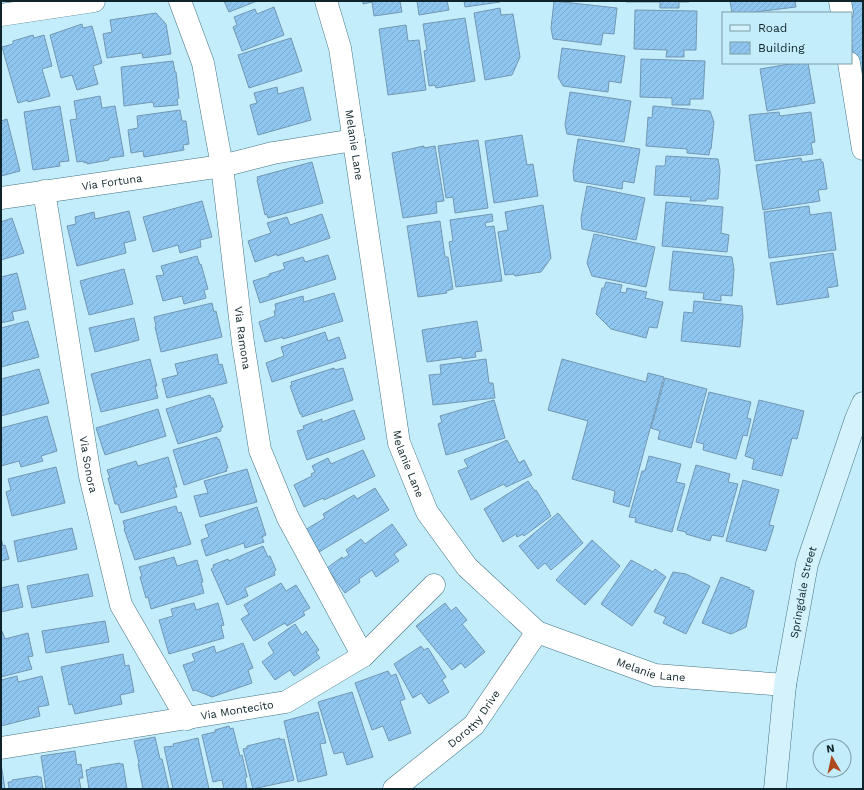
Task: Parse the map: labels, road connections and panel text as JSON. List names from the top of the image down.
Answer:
{
  "streets": {
    "main road": ["Springdale Street"],
    "street": [
      "Melanie Lane",
      "Via Fortuna",
      "Via Ramona",
      "Via Sonora",
      "Via Montecito",
      "Dorothy Drive"
    ]
  },
  "crossings": [
    ["Melanie Lane", "Via Fortuna"],
    ["Melanie Lane", "Springdale Street"],
    ["Melanie Lane", "Dorothy Drive"],
    ["Via Fortuna", "Via Ramona"],
    ["Via Fortuna", "Via Sonora"],
    ["Via Ramona", "Via Montecito"],
    ["Via Sonora", "Via Montecito"]
  ],
  "legend": ["Road", "Building"],
  "north": "top"
}
